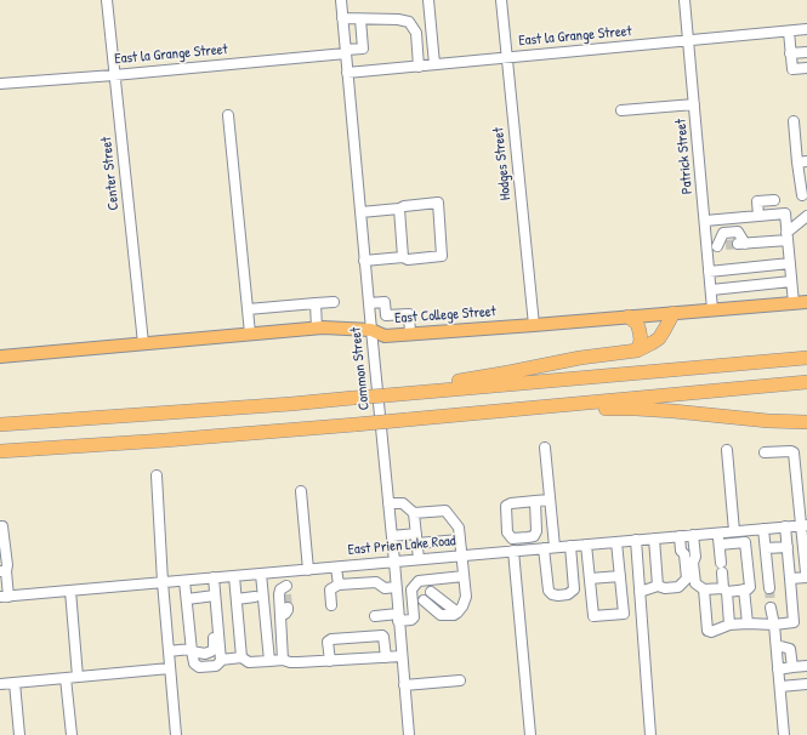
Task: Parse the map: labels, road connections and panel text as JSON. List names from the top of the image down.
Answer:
{
  "streets": {
    "main road": ["East College Street"],
    "street": [
      "East la Grange Street",
      "Patrick Street",
      "Hodges Street",
      "Center Street",
      "Common Street",
      "East Prien Lake Road"
    ]
  },
  "crossings": [
    ["East la Grange Street", "Patrick Street"],
    ["East la Grange Street", "Hodges Street"],
    ["East la Grange Street", "Center Street"],
    ["East la Grange Street", "Common Street"],
    ["Patrick Street", "East College Street"],
    ["Hodges Street", "East College Street"],
    ["Center Street", "East College Street"],
    ["East College Street", "Common Street"],
    ["Common Street", "East Prien Lake Road"]
  ]
}
